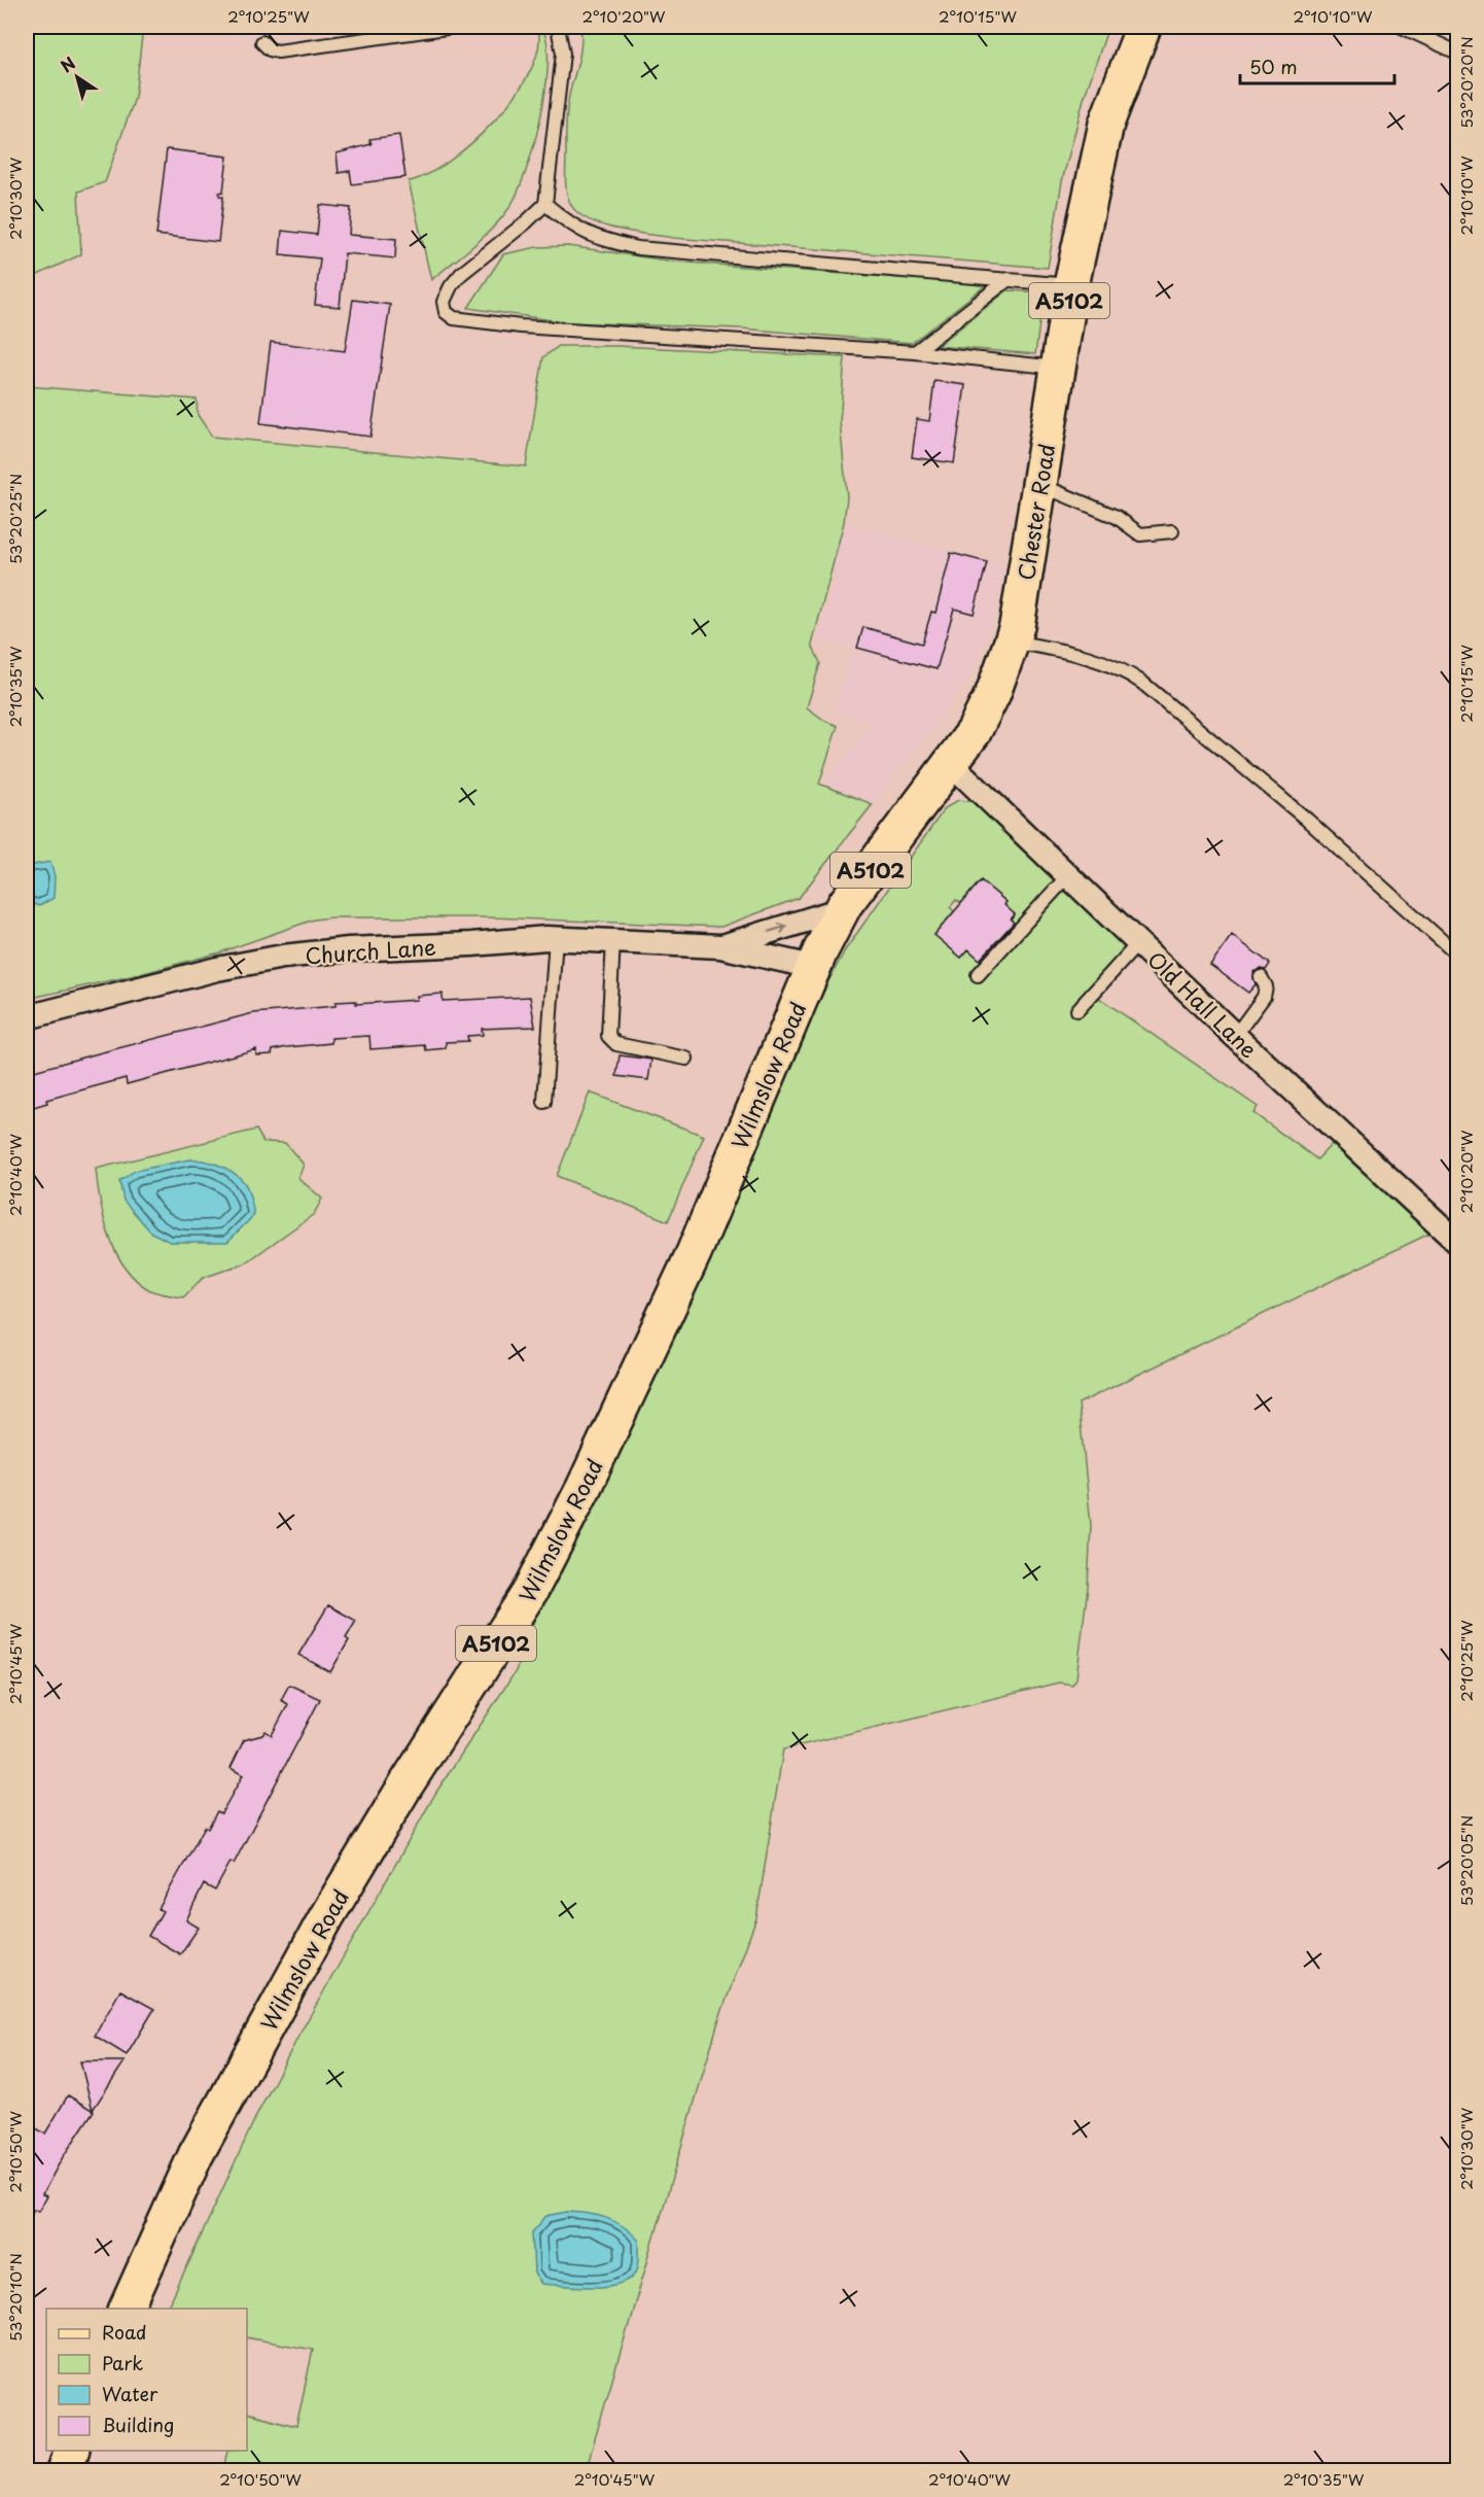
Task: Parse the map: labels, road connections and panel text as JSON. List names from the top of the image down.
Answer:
{
  "streets": {
    "main road": ["A5102", "Chester Road", "Wilmslow Road"],
    "street": ["Church Lane", "Old Hall Lane"]
  },
  "crossings": [
    ["Chester Road", "Church Lane"],
    ["Chester Road", "Old Hall Lane"],
    ["Chester Road", "Wilmslow Road"],
    ["Church Lane", "Wilmslow Road"]
  ],
  "legend": [
    "Road",
    "Park",
    "Water",
    "Building"
  ],
  "scale_bar": "50 m",
  "north": "top left",
  "coordinates": [
    "2°10'25\"W",
    "2°10'20\"W",
    "2°10'15\"W",
    "2°10'10\"W",
    "53°20'20\"N",
    "2°10'30\"W",
    "53°20'25\"N",
    "2°10'35\"W",
    "2°10'40\"W",
    "2°10'45\"W",
    "53°20'05\"N",
    "2°10'50\"W",
    "53°20'10\"N"
  ]
}
